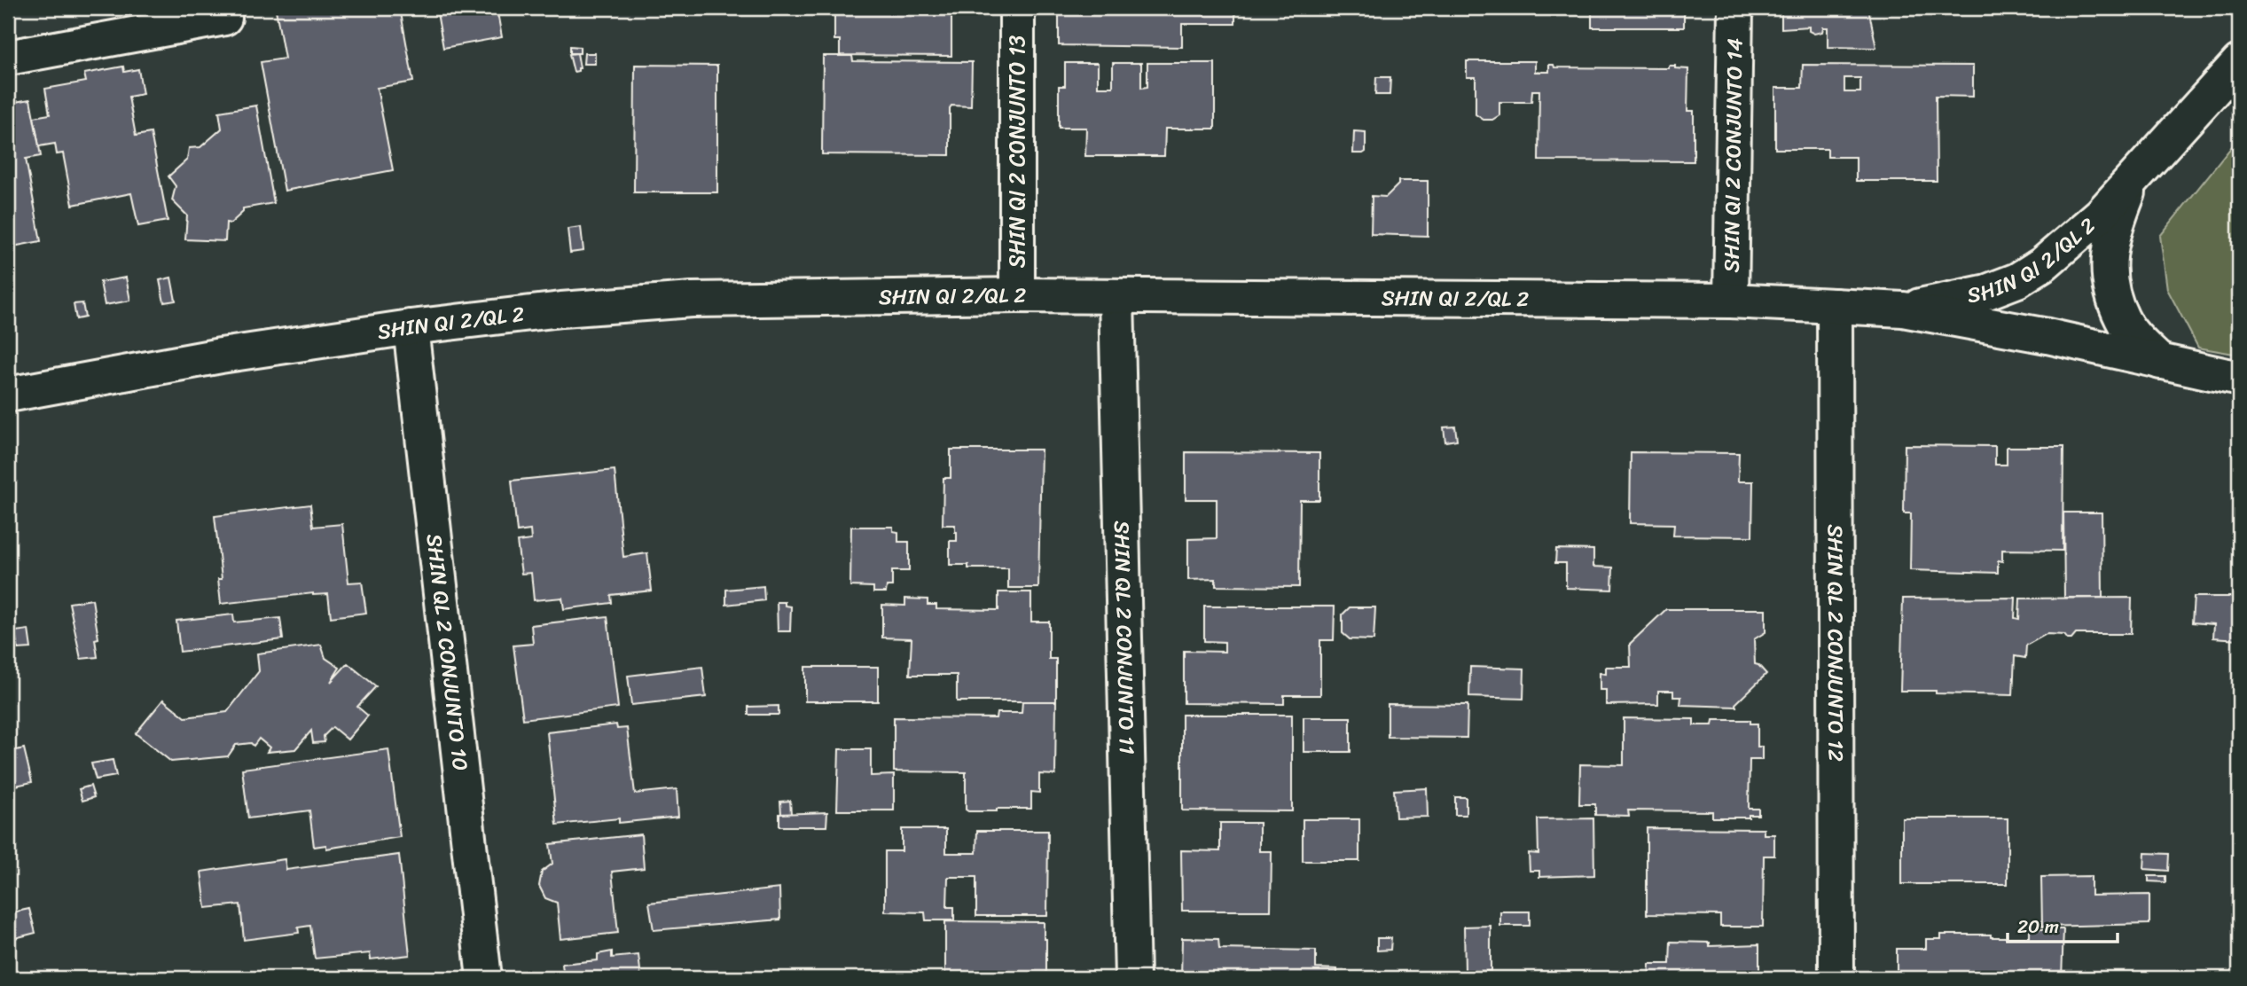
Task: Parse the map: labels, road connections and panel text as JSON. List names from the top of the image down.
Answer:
{
  "streets": {
    "street": [
      "SHIN QI 2 CONJUNTO 13",
      "SHIN QI 2 CONJUNTO 14",
      "SHIN QI 2/QL 2",
      "SHIN QL 2 CONJUNTO 11",
      "SHIN QL 2 CONJUNTO 12",
      "SHIN QL 2 CONJUNTO 10"
    ]
  },
  "crossings": [
    ["SHIN QI 2 CONJUNTO 13", "SHIN QI 2/QL 2"],
    ["SHIN QI 2 CONJUNTO 14", "SHIN QI 2/QL 2"],
    ["SHIN QI 2/QL 2", "SHIN QL 2 CONJUNTO 11"],
    ["SHIN QI 2/QL 2", "SHIN QL 2 CONJUNTO 12"],
    ["SHIN QI 2/QL 2", "SHIN QL 2 CONJUNTO 10"]
  ],
  "scale_bar": "20 m"
}
